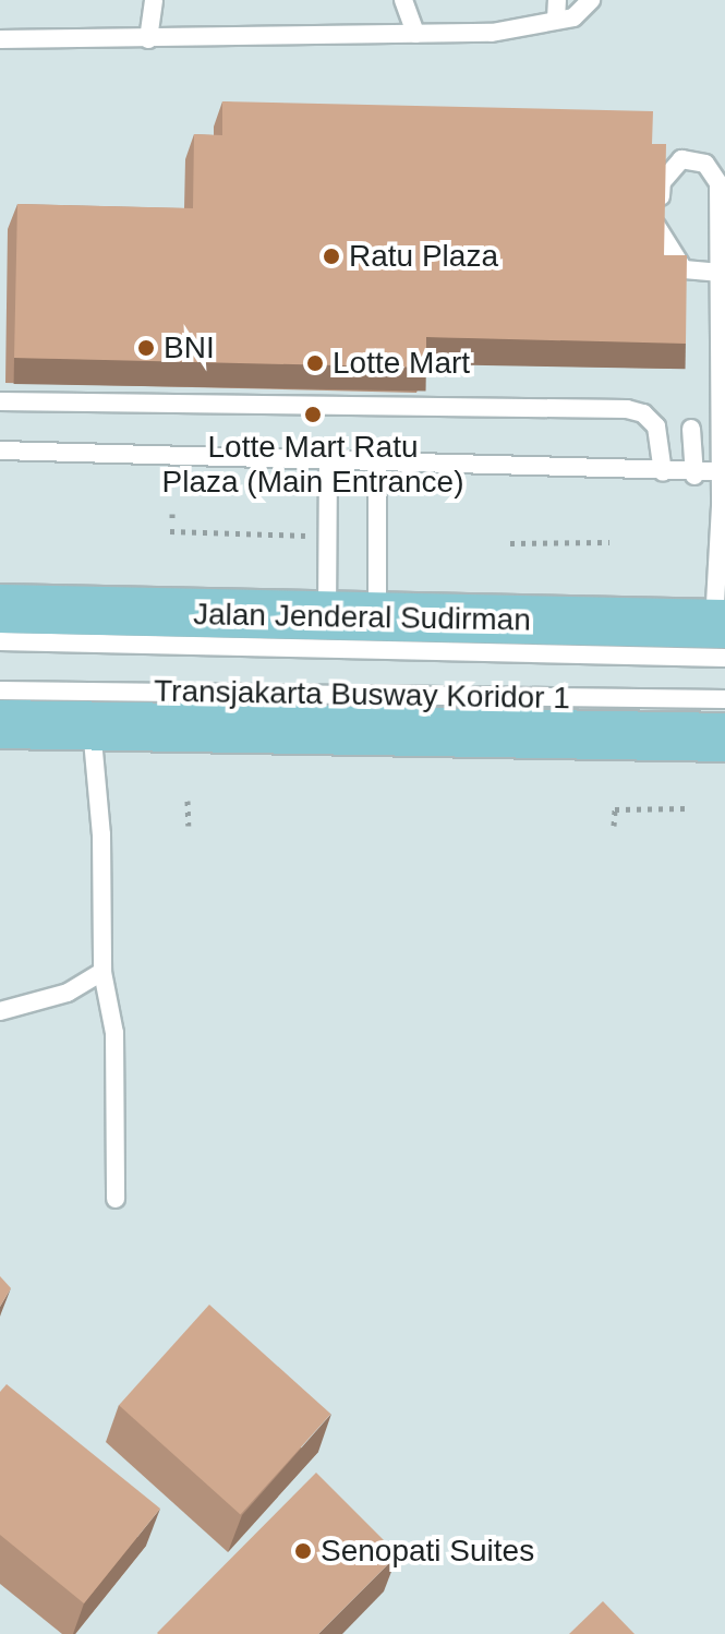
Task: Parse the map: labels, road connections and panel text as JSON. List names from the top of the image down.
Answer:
{
  "streets": {
    "main road": ["Jalan Jenderal Sudirman"],
    "lane": ["Transjakarta Busway Koridor 1"]
  },
  "crossings": [
    ["Jalan Jenderal Sudirman", "Transjakarta Busway Koridor 1"]
  ],
  "places": [
    "Ratu Plaza",
    "BNI",
    "Lotte Mart",
    "Lotte Mart Ratu Plaza (Main Entrance)",
    "Senopati Suites"
  ]
}
